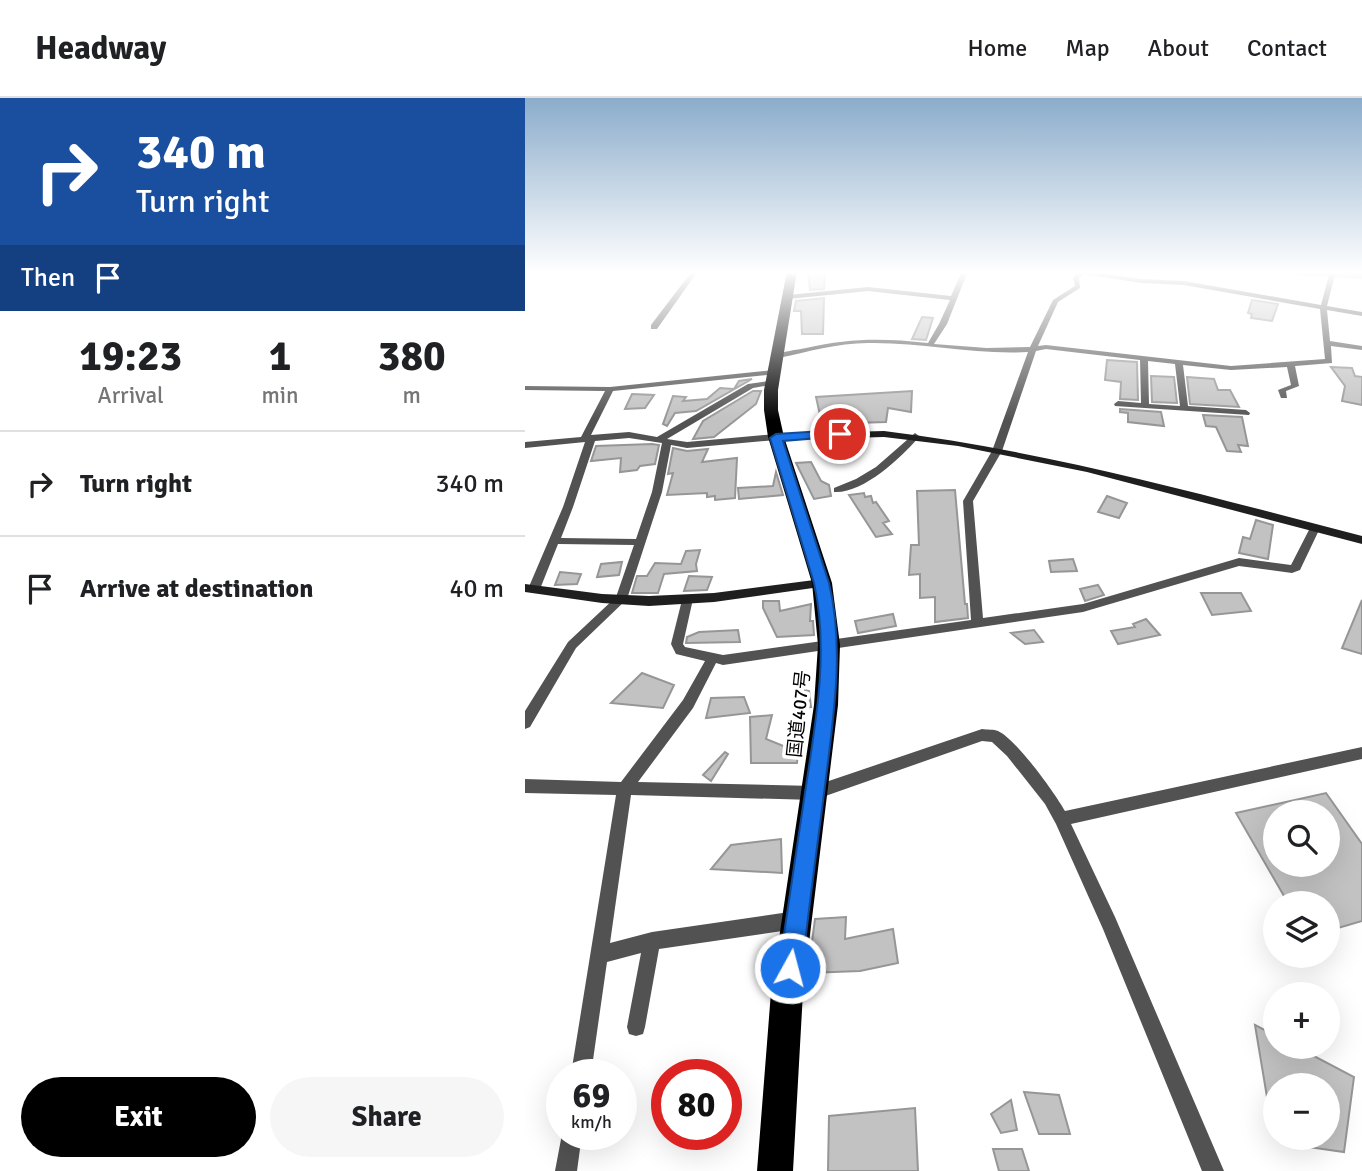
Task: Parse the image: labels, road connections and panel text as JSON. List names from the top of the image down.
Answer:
{
  "streets": {
    "highway": ["国道407号"]
  },
  "page": {
    "header": "Headway",
    "nav": [
      "Home",
      "Map",
      "About",
      "Contact"
    ],
    "turn": ["340 m", "Turn right"],
    "then": "Then",
    "eta": [
      "19:23",
      "Arrival",
      "1",
      "min",
      "380",
      "m"
    ],
    "list": [
      {
        "name": "Turn right",
        "value": "340 m"
      },
      {
        "name": "Arrive at destination",
        "value": "40 m"
      }
    ],
    "map_buttons": ["+", "−"],
    "speed": "69 km/h",
    "limit": "80",
    "buttons": ["Exit", "Share"]
  }
}
